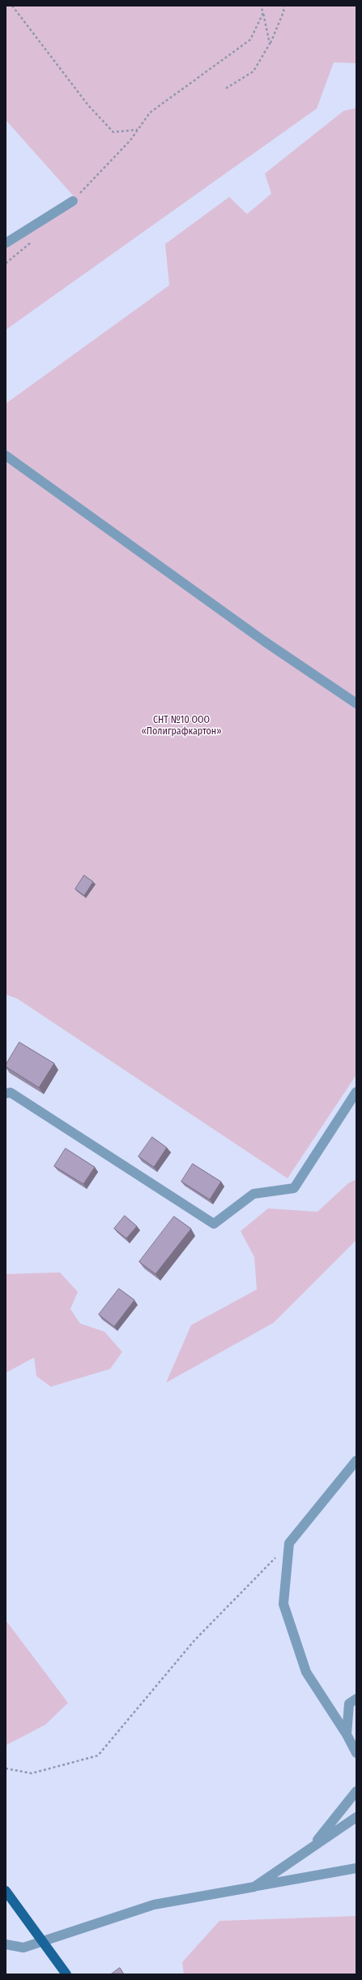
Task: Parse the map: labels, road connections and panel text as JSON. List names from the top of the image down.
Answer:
{
  "parks": ["СНТ №10 ООО «Полиграфкартон»"]
}
